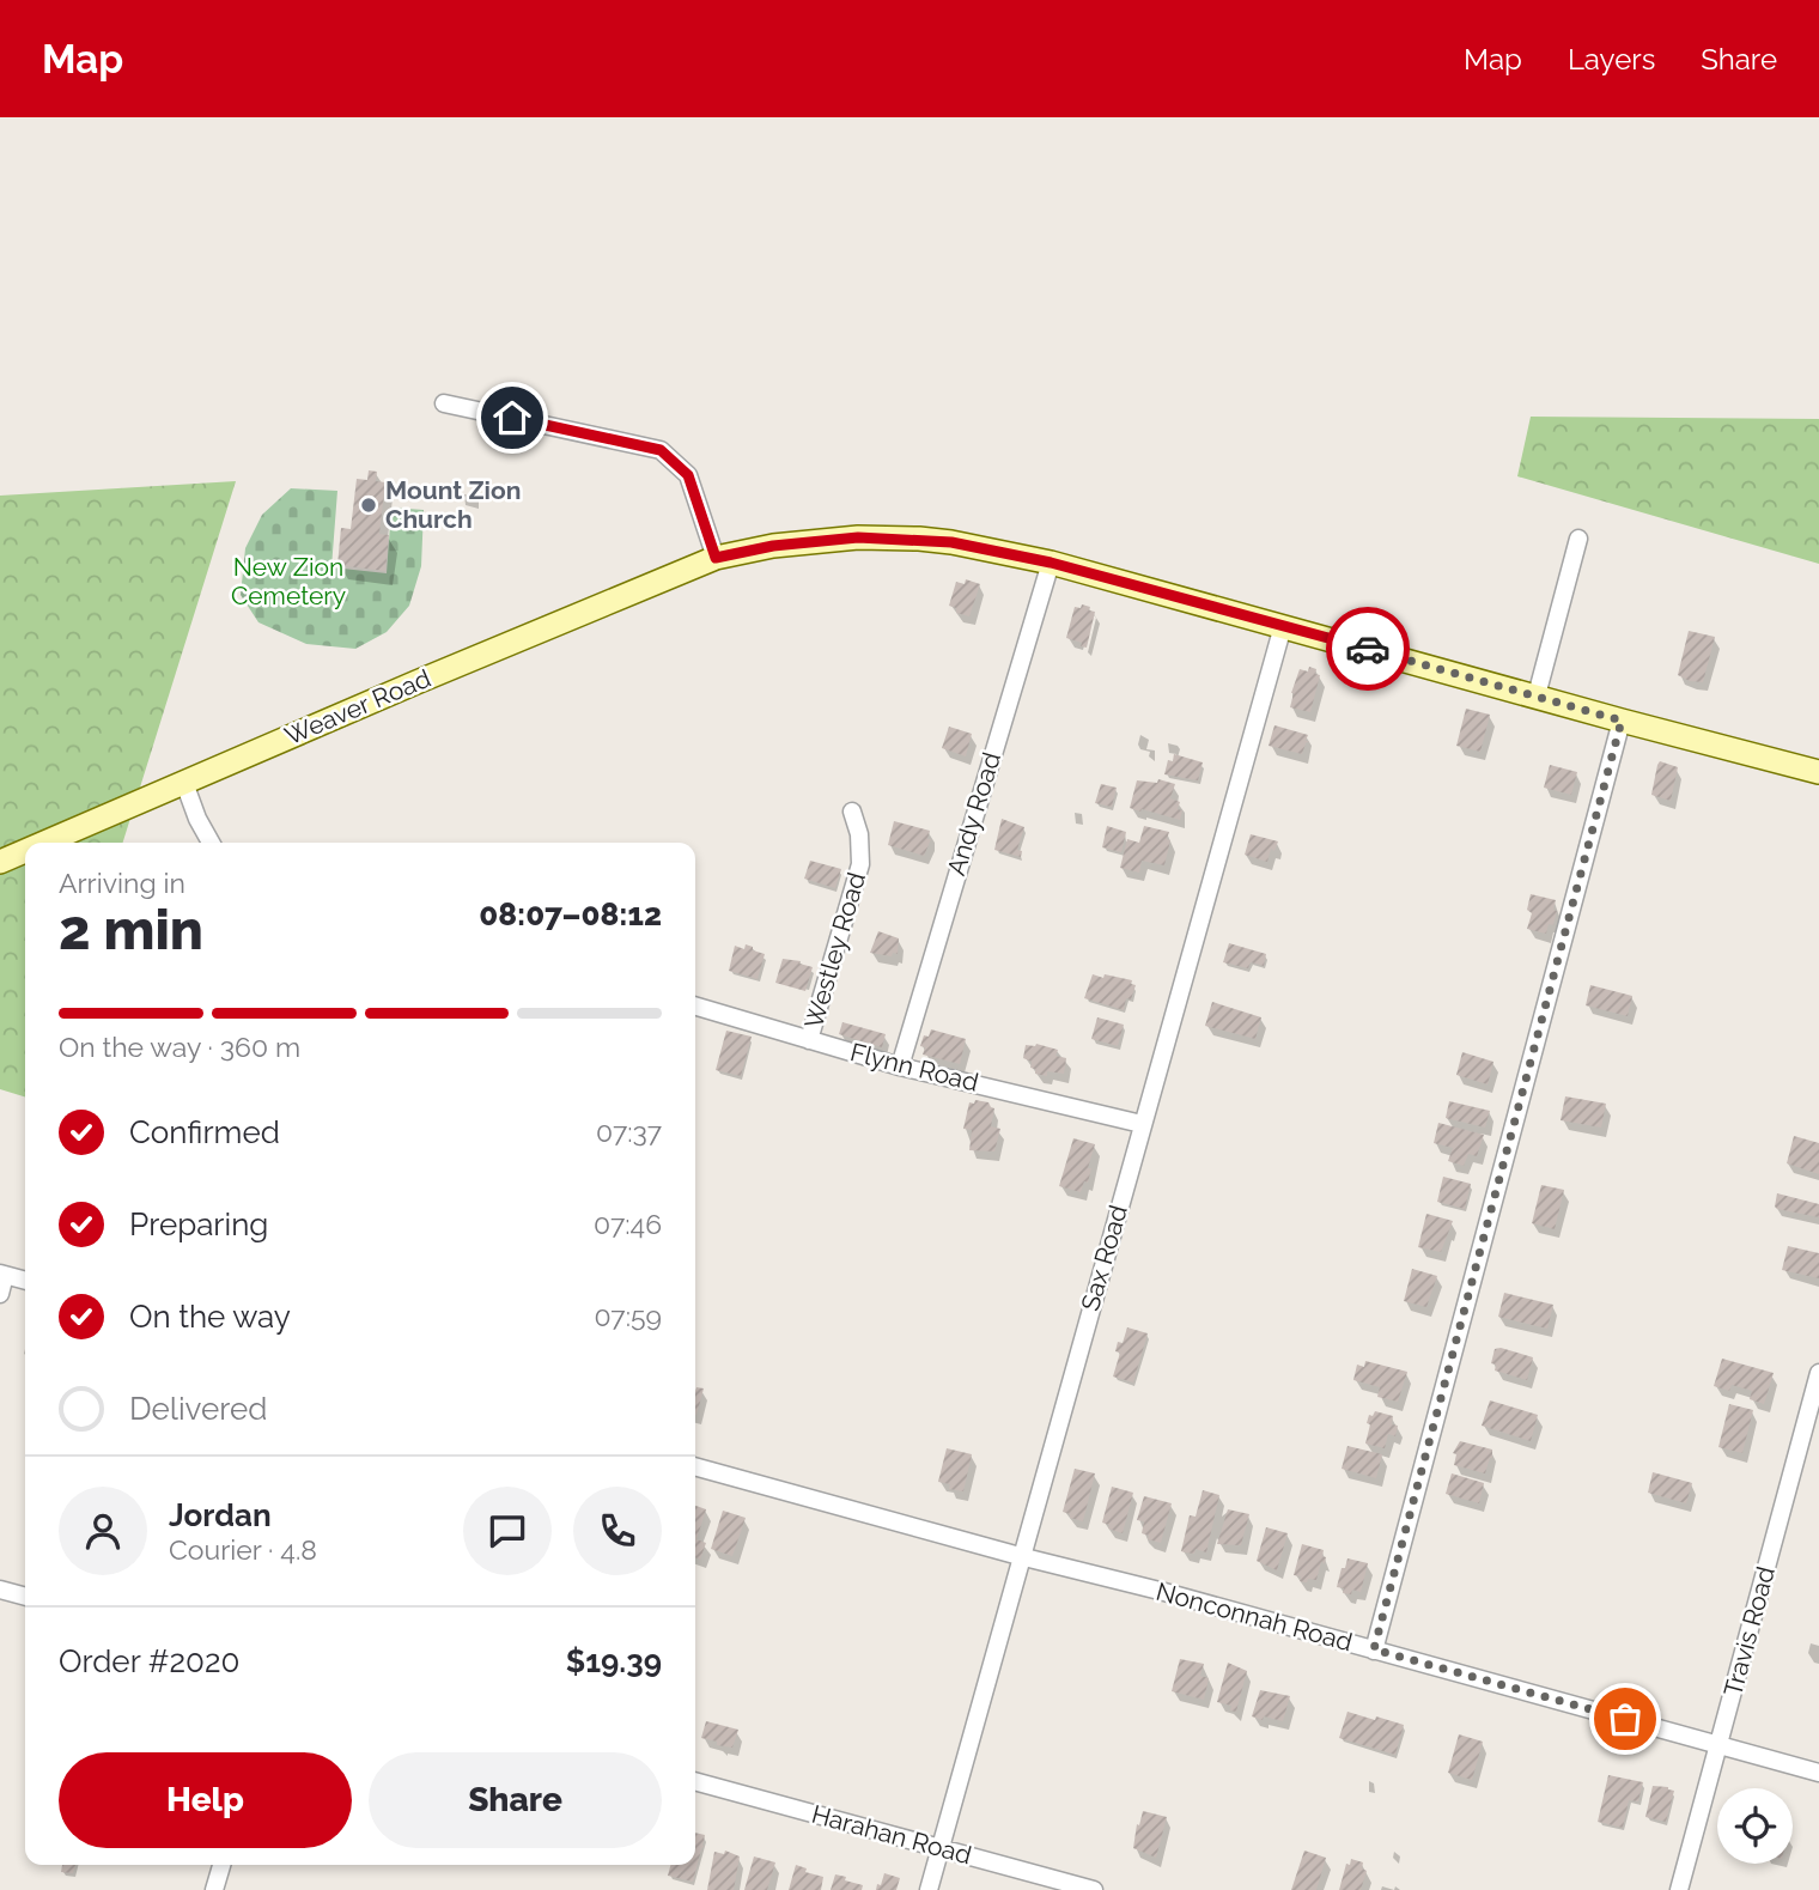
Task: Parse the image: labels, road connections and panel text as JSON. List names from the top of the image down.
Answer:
{
  "streets": {
    "main road": ["Weaver Road"],
    "street": [
      "Andy Road",
      "Westley Road",
      "Flynn Road",
      "Sax Road",
      "Nonconnah Road",
      "Travis Road",
      "Harahan Road"
    ]
  },
  "crossings": [
    ["Weaver Road", "Andy Road"],
    ["Weaver Road", "Sax Road"],
    ["Andy Road", "Flynn Road"],
    ["Westley Road", "Flynn Road"],
    ["Flynn Road", "Sax Road"],
    ["Sax Road", "Nonconnah Road"],
    ["Sax Road", "Harahan Road"],
    ["Nonconnah Road", "Travis Road"]
  ],
  "parks": ["New Zion Cemetery"],
  "places": ["Mount Zion Church"],
  "page": {
    "header": "Map",
    "nav": ["Map", "Layers", "Share"],
    "heading": ["2 min", "Arriving in", "08:07–08:12"],
    "panel": [
      "Jordan",
      "Courier · 4.8",
      "Order #2020",
      "$19.39"
    ],
    "bar": "On the way · 360 m",
    "list": [
      ["Confirmed", "07:37"],
      ["Preparing", "07:46"],
      ["On the way", "07:59"],
      "Delivered"
    ],
    "buttons": ["Help", "Share"]
  }
}
